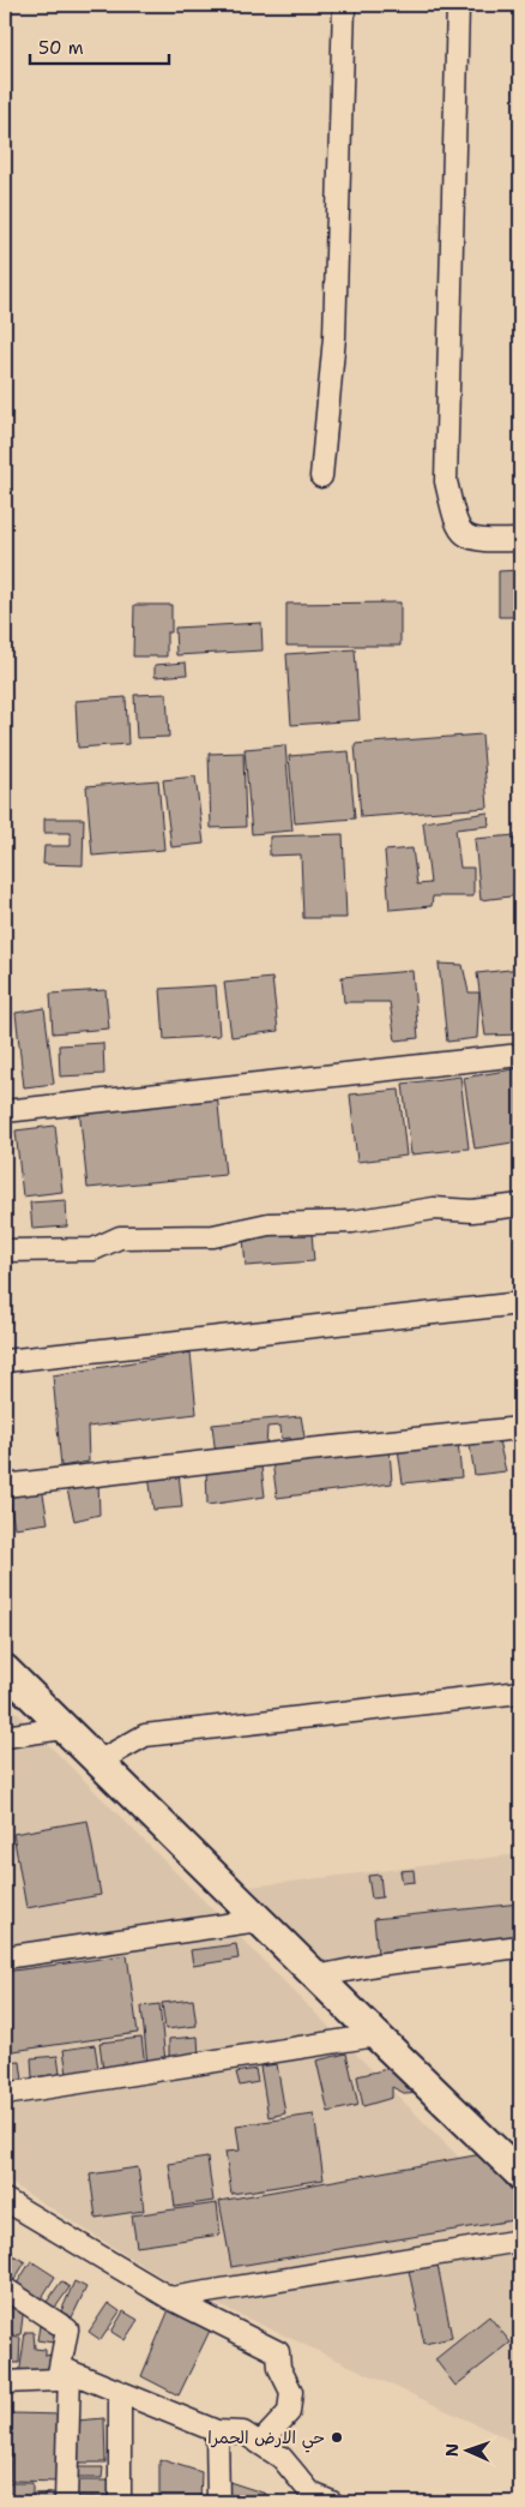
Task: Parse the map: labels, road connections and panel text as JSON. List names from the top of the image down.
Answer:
{
  "places": ["حي الارض الحمرا"],
  "scale_bar": "50 m",
  "north": "left"
}
